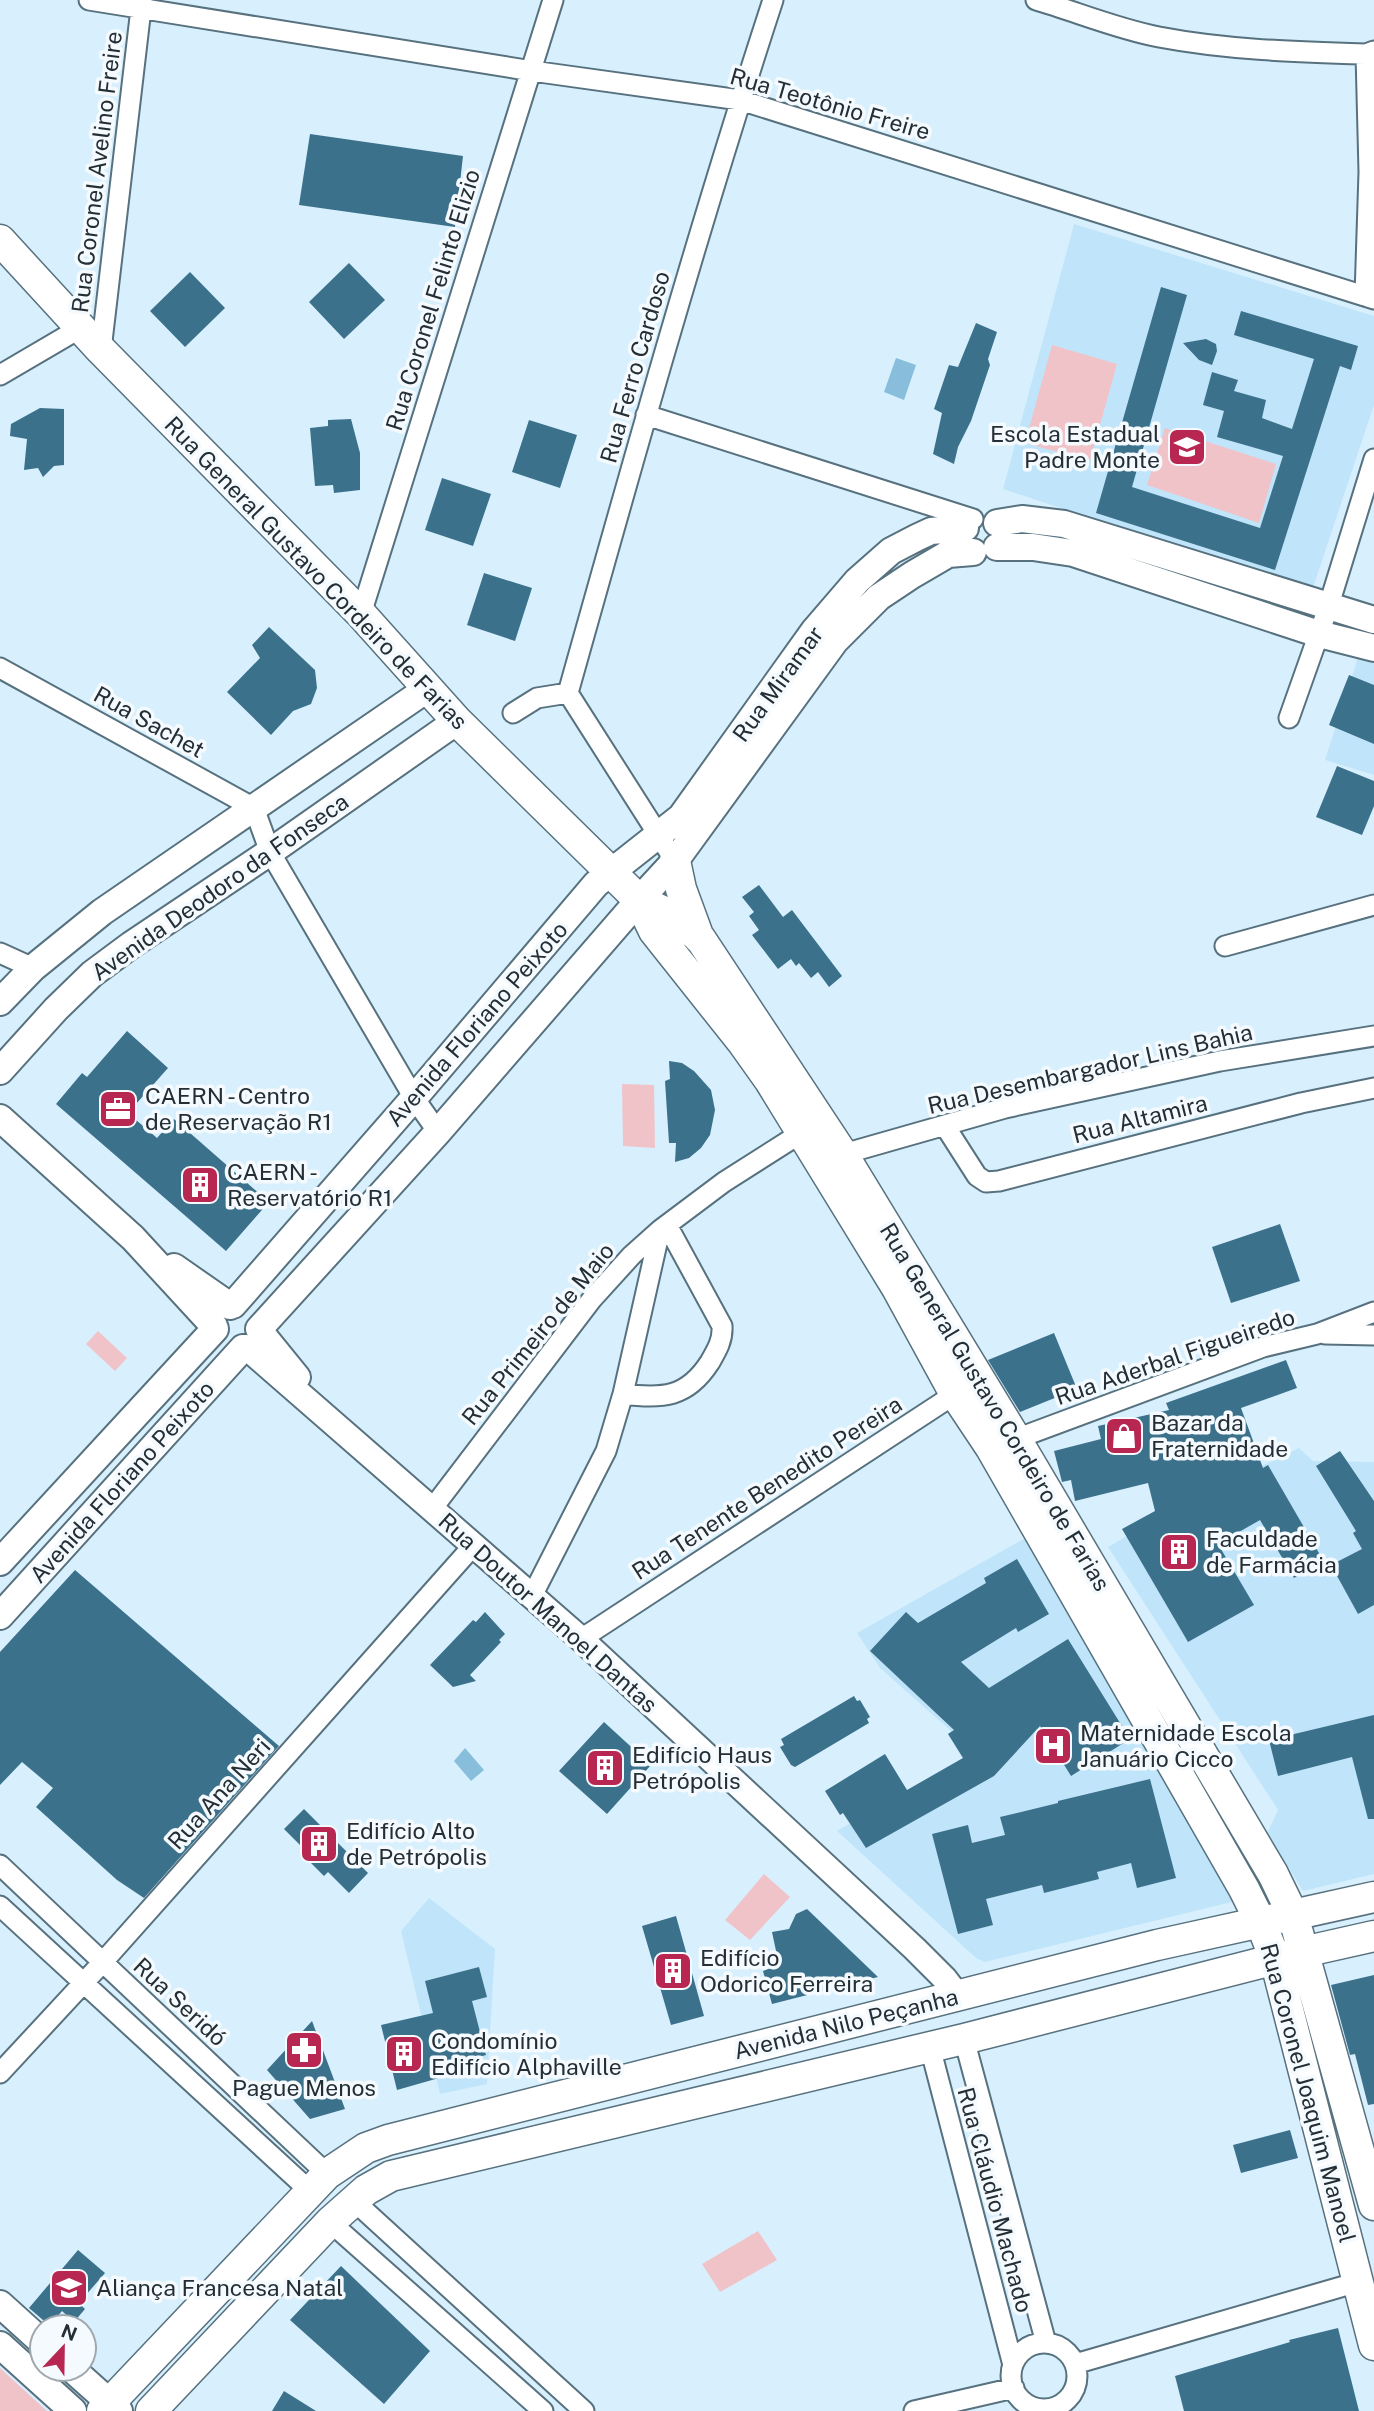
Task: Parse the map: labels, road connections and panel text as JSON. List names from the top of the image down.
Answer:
{
  "streets": {
    "main road": [
      "Rua General Gustavo Cordeiro de Farias",
      "Rua Miramar",
      "Avenida Deodoro da Fonseca",
      "Avenida Floriano Peixoto",
      "Avenida Nilo Peçanha",
      "Rua Coronel Joaquim Manoel"
    ],
    "street": [
      "Rua Teotônio Freire",
      "Rua Coronel Avelino Freire",
      "Rua Coronel Felinto Elizio",
      "Rua Ferro Cardoso",
      "Rua Sachet",
      "Rua Desembargador Lins Bahia",
      "Rua Altamira",
      "Rua Primeiro de Maio",
      "Rua Aderbal Figueiredo",
      "Rua Tenente Benedito Pereira",
      "Rua Doutor Manoel Dantas",
      "Rua Ana Neri",
      "Rua Seridó",
      "Rua Cláudio Machado"
    ]
  },
  "crossings": [
    ["Rua Teotônio Freire", "Rua Coronel Avelino Freire"],
    ["Rua Teotônio Freire", "Rua Coronel Felinto Elizio"],
    ["Rua Teotônio Freire", "Rua Ferro Cardoso"],
    ["Rua Coronel Avelino Freire", "Rua General Gustavo Cordeiro de Farias"],
    ["Rua Coronel Felinto Elizio", "Rua General Gustavo Cordeiro de Farias"],
    ["Rua General Gustavo Cordeiro de Farias", "Rua Miramar"],
    ["Rua General Gustavo Cordeiro de Farias", "Avenida Deodoro da Fonseca"],
    ["Rua General Gustavo Cordeiro de Farias", "Avenida Floriano Peixoto"],
    ["Rua General Gustavo Cordeiro de Farias", "Rua Desembargador Lins Bahia"],
    ["Rua General Gustavo Cordeiro de Farias", "Rua Primeiro de Maio"],
    ["Rua General Gustavo Cordeiro de Farias", "Rua Aderbal Figueiredo"],
    ["Rua General Gustavo Cordeiro de Farias", "Rua Tenente Benedito Pereira"],
    ["Rua General Gustavo Cordeiro de Farias", "Avenida Nilo Peçanha"],
    ["Rua General Gustavo Cordeiro de Farias", "Rua Coronel Joaquim Manoel"],
    ["Rua Miramar", "Avenida Floriano Peixoto"],
    ["Rua Sachet", "Avenida Deodoro da Fonseca"],
    ["Avenida Floriano Peixoto", "Rua Doutor Manoel Dantas"],
    ["Rua Desembargador Lins Bahia", "Rua Altamira"],
    ["Rua Primeiro de Maio", "Rua Doutor Manoel Dantas"],
    ["Rua Tenente Benedito Pereira", "Rua Doutor Manoel Dantas"],
    ["Rua Doutor Manoel Dantas", "Rua Ana Neri"],
    ["Rua Doutor Manoel Dantas", "Avenida Nilo Peçanha"],
    ["Rua Ana Neri", "Rua Seridó"],
    ["Rua Seridó", "Avenida Nilo Peçanha"],
    ["Avenida Nilo Peçanha", "Rua Coronel Joaquim Manoel"],
    ["Avenida Nilo Peçanha", "Rua Cláudio Machado"]
  ],
  "places": {
    "school or university": ["Escola Estadual Padre Monte", "Aliança Francesa Natal"],
    "office": ["CAERN - Centro de Reservação R1"],
    "building": [
      "CAERN - Reservatório R1",
      "Faculdade de Farmácia",
      "Edifício Haus Petrópolis",
      "Edifício Alto de Petrópolis",
      "Edifício Odorico Ferreira",
      "Condomínio Edifício Alphaville"
    ],
    "shop": ["Bazar da Fraternidade"],
    "hospital": ["Maternidade Escola Januário Cicco"],
    "pharmacy": ["Pague Menos"]
  },
  "north": "top"
}
